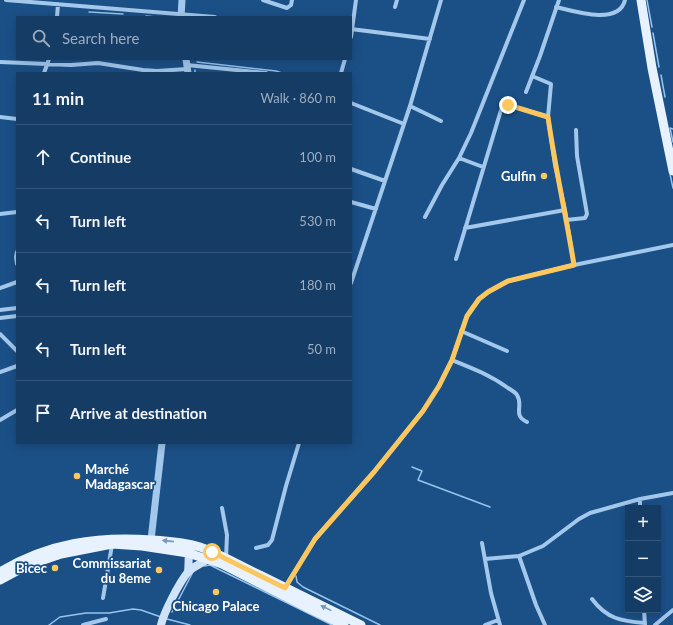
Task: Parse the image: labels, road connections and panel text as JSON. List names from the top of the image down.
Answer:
{
  "places": [
    "Gulfin",
    "Marché Madagascar",
    "Bicec",
    "Commissariat du 8eme",
    "Chicago Palace"
  ],
  "page": {
    "search": "Search here",
    "heading": ["11 min", "Walk · 860 m"],
    "list": [
      ["Continue", "100 m"],
      ["Turn left", "530 m"],
      ["Turn left", "180 m"],
      ["Turn left", "50 m"],
      "Arrive at destination"
    ],
    "map_buttons": ["+", "−"]
  }
}
